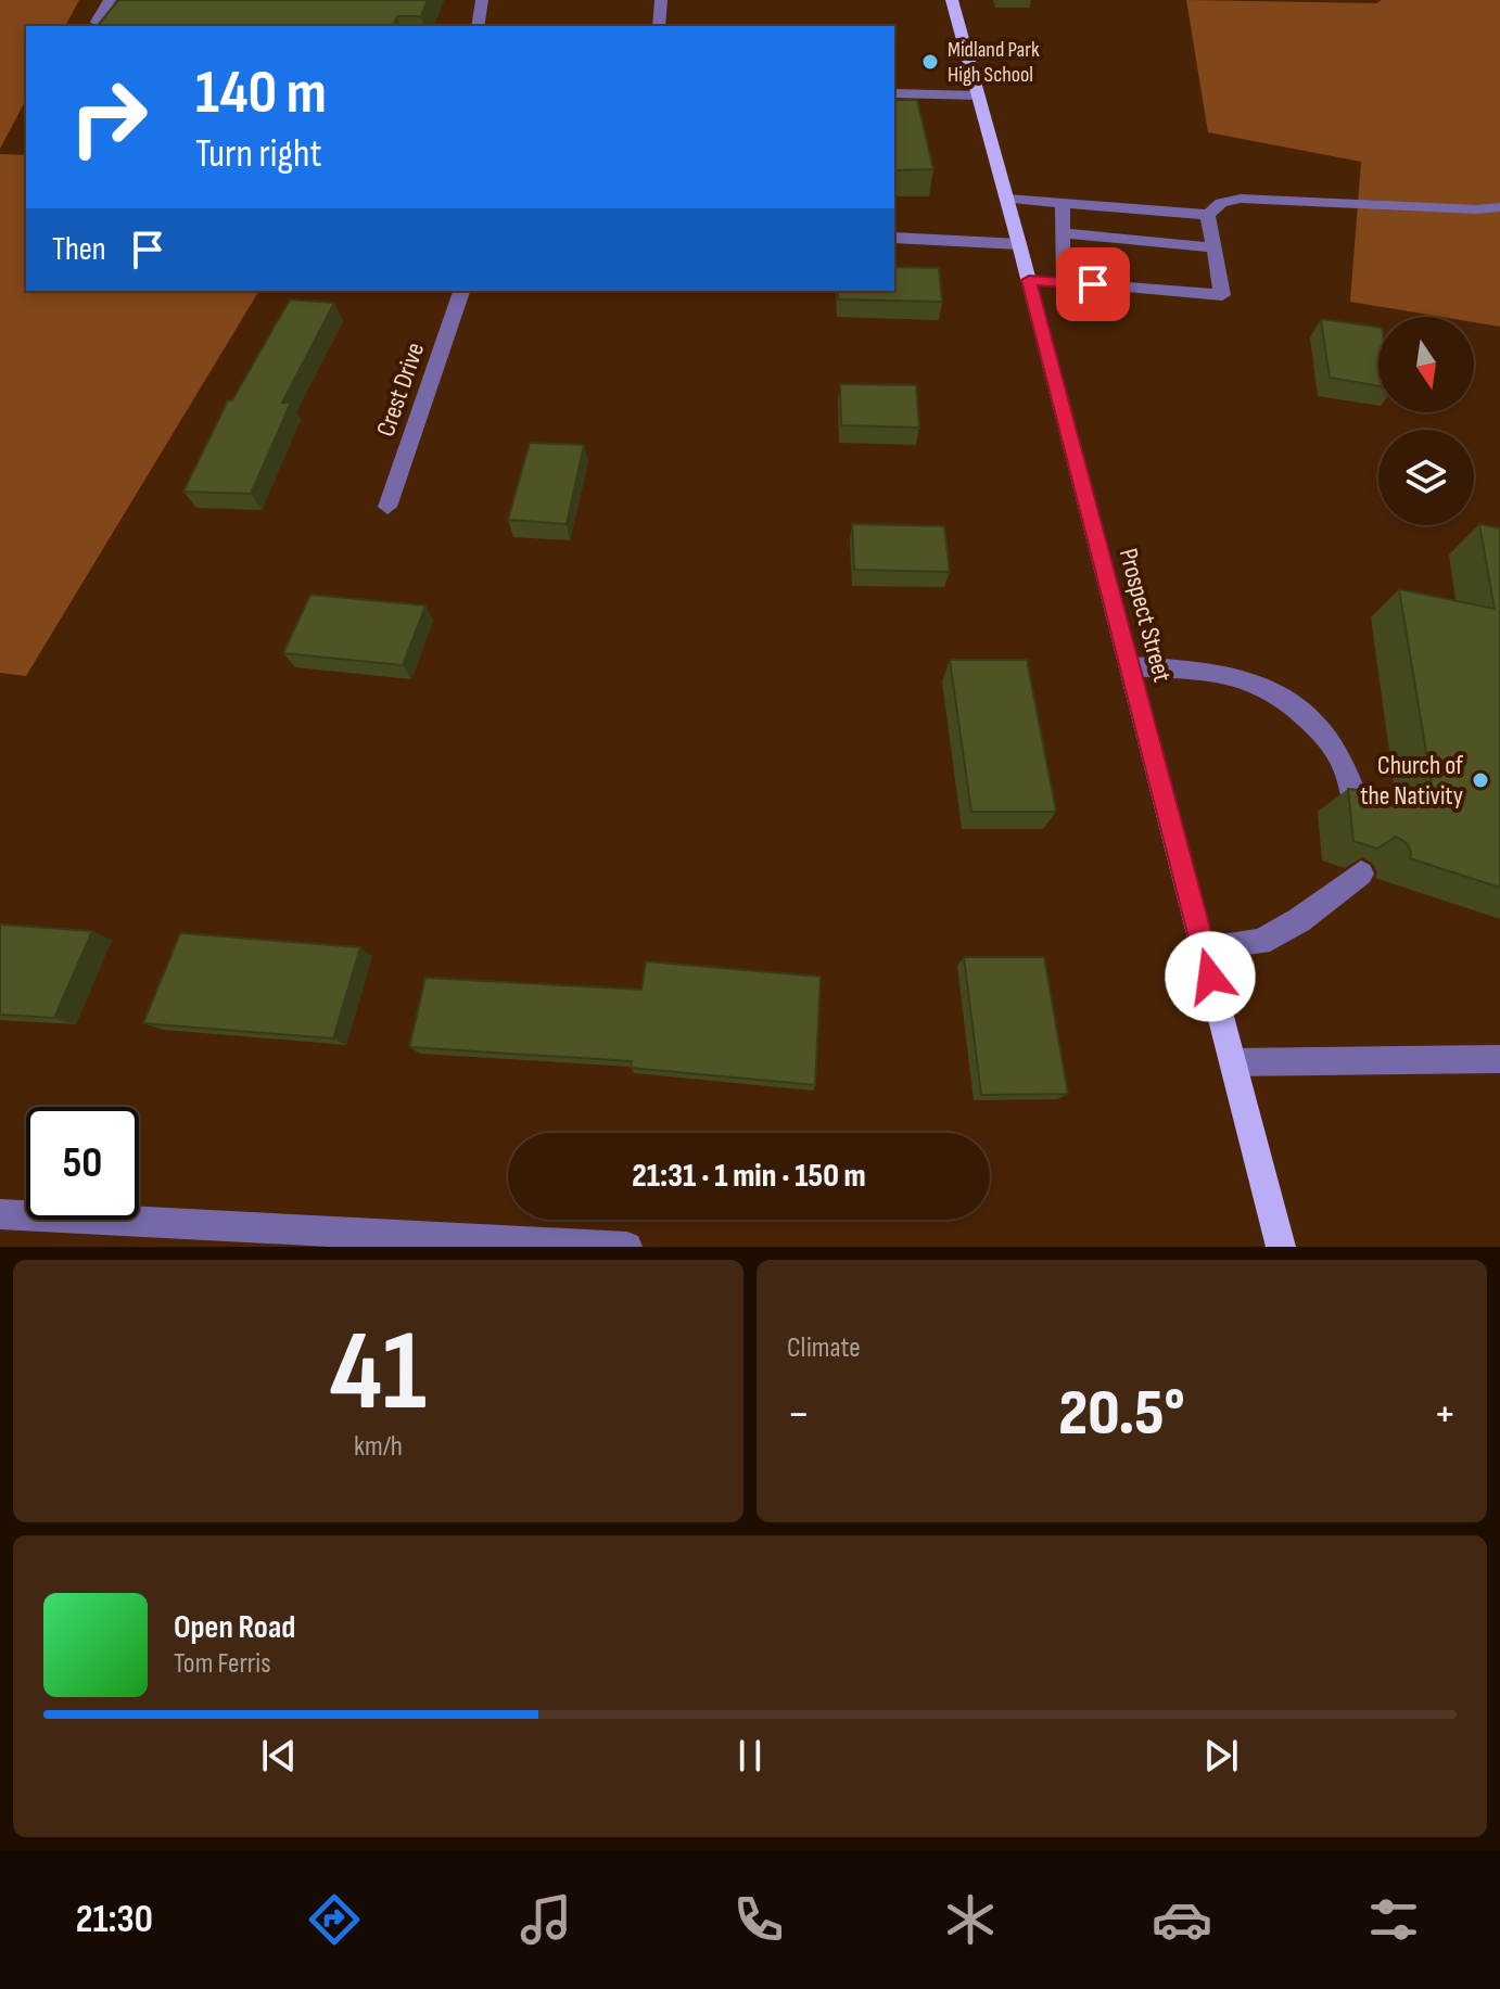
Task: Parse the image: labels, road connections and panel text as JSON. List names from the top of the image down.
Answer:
{
  "streets": {
    "main road": ["Prospect Street"],
    "street": ["Crest Drive"]
  },
  "places": ["Midland Park High School", "Church of the Nativity"],
  "north": "bottom",
  "page": {
    "turn": ["140 m", "Turn right"],
    "then": "Then",
    "limit": "50",
    "trip": "21:31 · 1 min · 150 m",
    "tile": [
      ["41", "km/h"],
      "Climate"
    ],
    "heat": ["−", "20.5°", "+"],
    "song": ["Open Road", "Tom Ferris"],
    "tabs": "21:30"
  }
}
